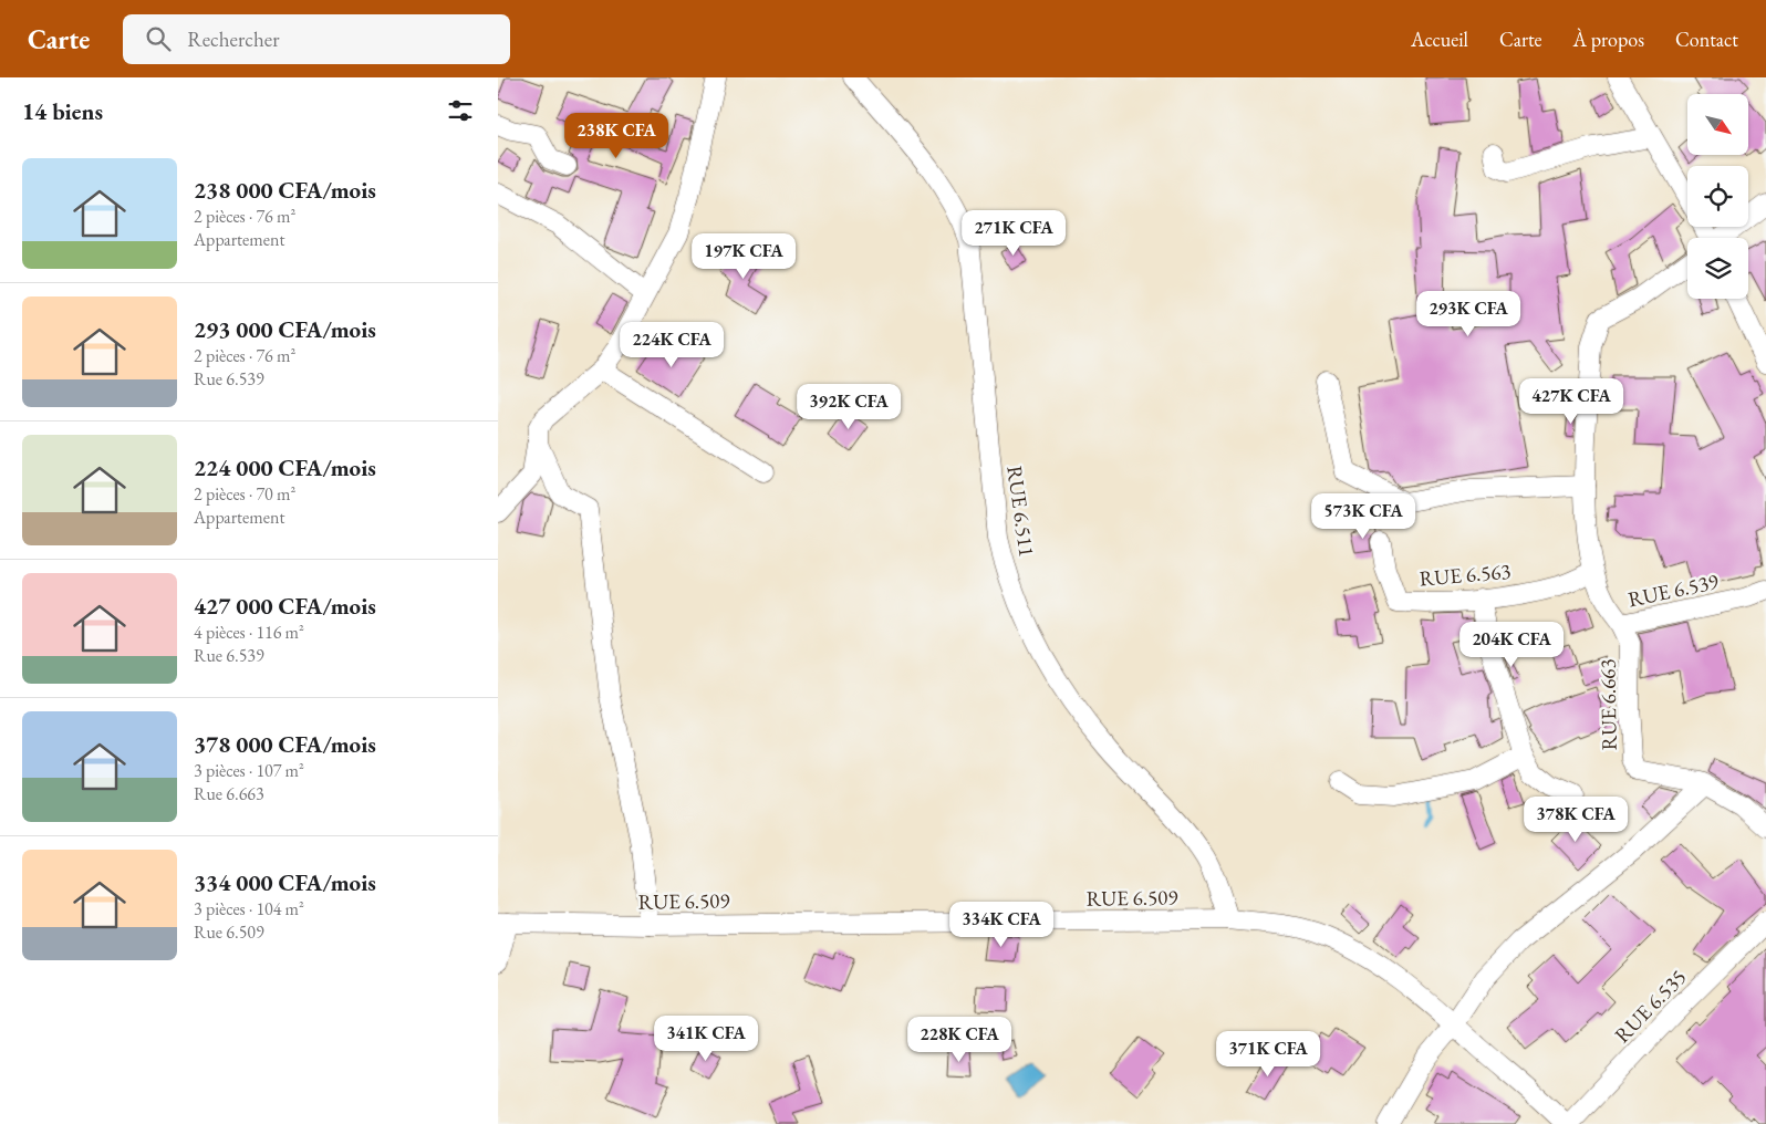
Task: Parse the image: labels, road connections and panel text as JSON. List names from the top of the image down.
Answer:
{
  "streets": {
    "street": [
      "RUE 6.511",
      "RUE 6.563",
      "RUE 6.539",
      "RUE 6.663",
      "RUE 6.509",
      "RUE 6.535"
    ]
  },
  "crossings": [
    ["RUE 6.511", "RUE 6.509"],
    ["RUE 6.563", "RUE 6.539"],
    ["RUE 6.539", "RUE 6.663"],
    ["RUE 6.509", "RUE 6.535"]
  ],
  "north": "bottom right",
  "page": {
    "header": "Carte",
    "search": "Rechercher",
    "nav": [
      "Accueil",
      "Carte",
      "À propos",
      "Contact"
    ],
    "heading": "14 biens",
    "price": [
      "238K CFA",
      "271K CFA",
      "197K CFA",
      "293K CFA",
      "224K CFA",
      "427K CFA",
      "392K CFA",
      "573K CFA",
      "204K CFA",
      "378K CFA",
      "334K CFA",
      "341K CFA",
      "228K CFA",
      "371K CFA"
    ],
    "list": [
      {
        "name": "238 000 CFA/mois",
        "note": "2 pièces · 76 m² · Appartement"
      },
      {
        "name": "293 000 CFA/mois",
        "note": "2 pièces · 76 m² · Rue 6.539"
      },
      {
        "name": "224 000 CFA/mois",
        "note": "2 pièces · 70 m² · Appartement"
      },
      {
        "name": "427 000 CFA/mois",
        "note": "4 pièces · 116 m² · Rue 6.539"
      },
      {
        "name": "378 000 CFA/mois",
        "note": "3 pièces · 107 m² · Rue 6.663"
      },
      {
        "name": "334 000 CFA/mois",
        "note": "3 pièces · 104 m² · Rue 6.509"
      }
    ]
  }
}
